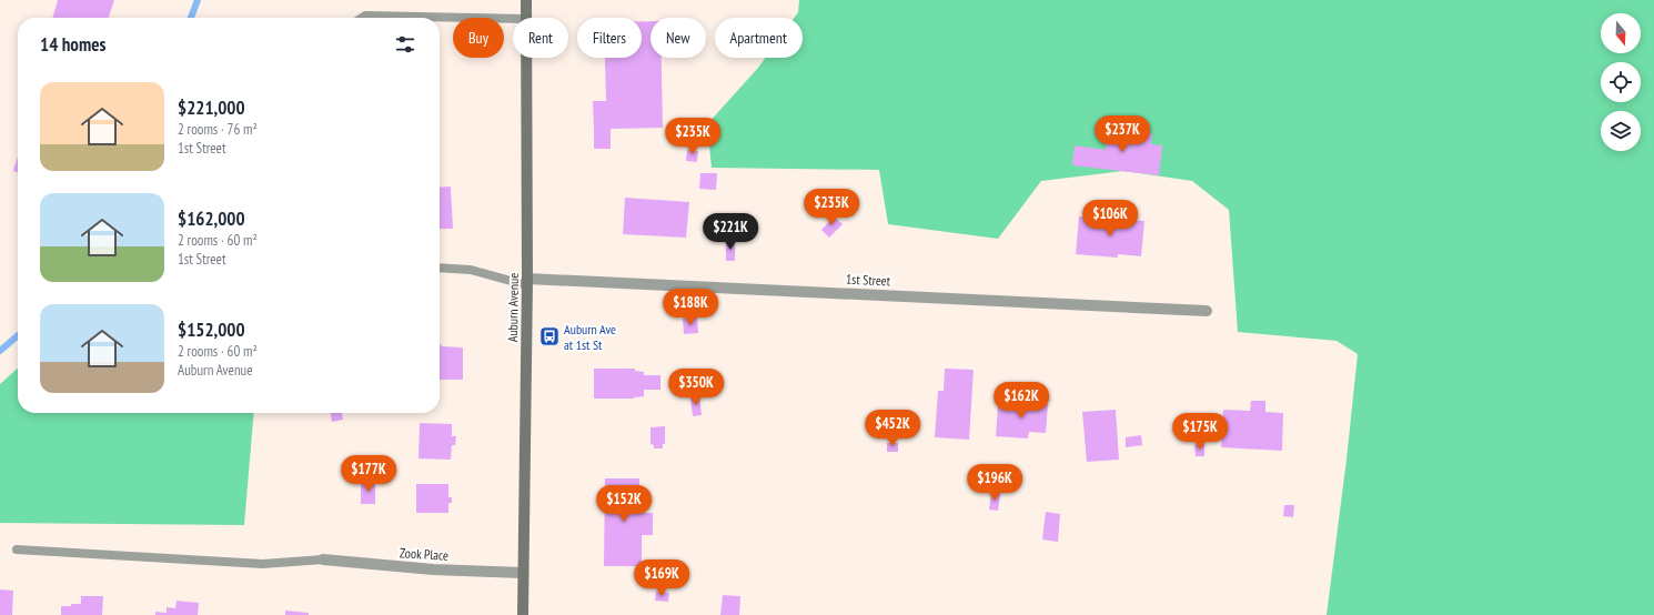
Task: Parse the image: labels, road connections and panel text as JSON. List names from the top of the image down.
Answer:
{
  "streets": {
    "street": ["1st Street", "Auburn Avenue", "Zook Place"]
  },
  "crossings": [
    ["1st Street", "Auburn Avenue"],
    ["Auburn Avenue", "Zook Place"]
  ],
  "places": {
    "bus stop": ["Auburn Ave at 1st St"]
  },
  "north": "bottom",
  "page": {
    "chip": [
      "Buy",
      "Rent",
      "Filters",
      "New",
      "Apartment"
    ],
    "heading": "14 homes",
    "list": [
      {
        "name": "$221,000",
        "note": "2 rooms · 76 m² · 1st Street"
      },
      {
        "name": "$162,000",
        "note": "2 rooms · 60 m² · 1st Street"
      },
      {
        "name": "$152,000",
        "note": "2 rooms · 60 m² · Auburn Avenue"
      }
    ],
    "price": [
      "$237K",
      "$235K",
      "$235K",
      "$106K",
      "$221K",
      "$188K",
      "$350K",
      "$162K",
      "$452K",
      "$175K",
      "$177K",
      "$196K",
      "$152K",
      "$169K"
    ]
  }
}
